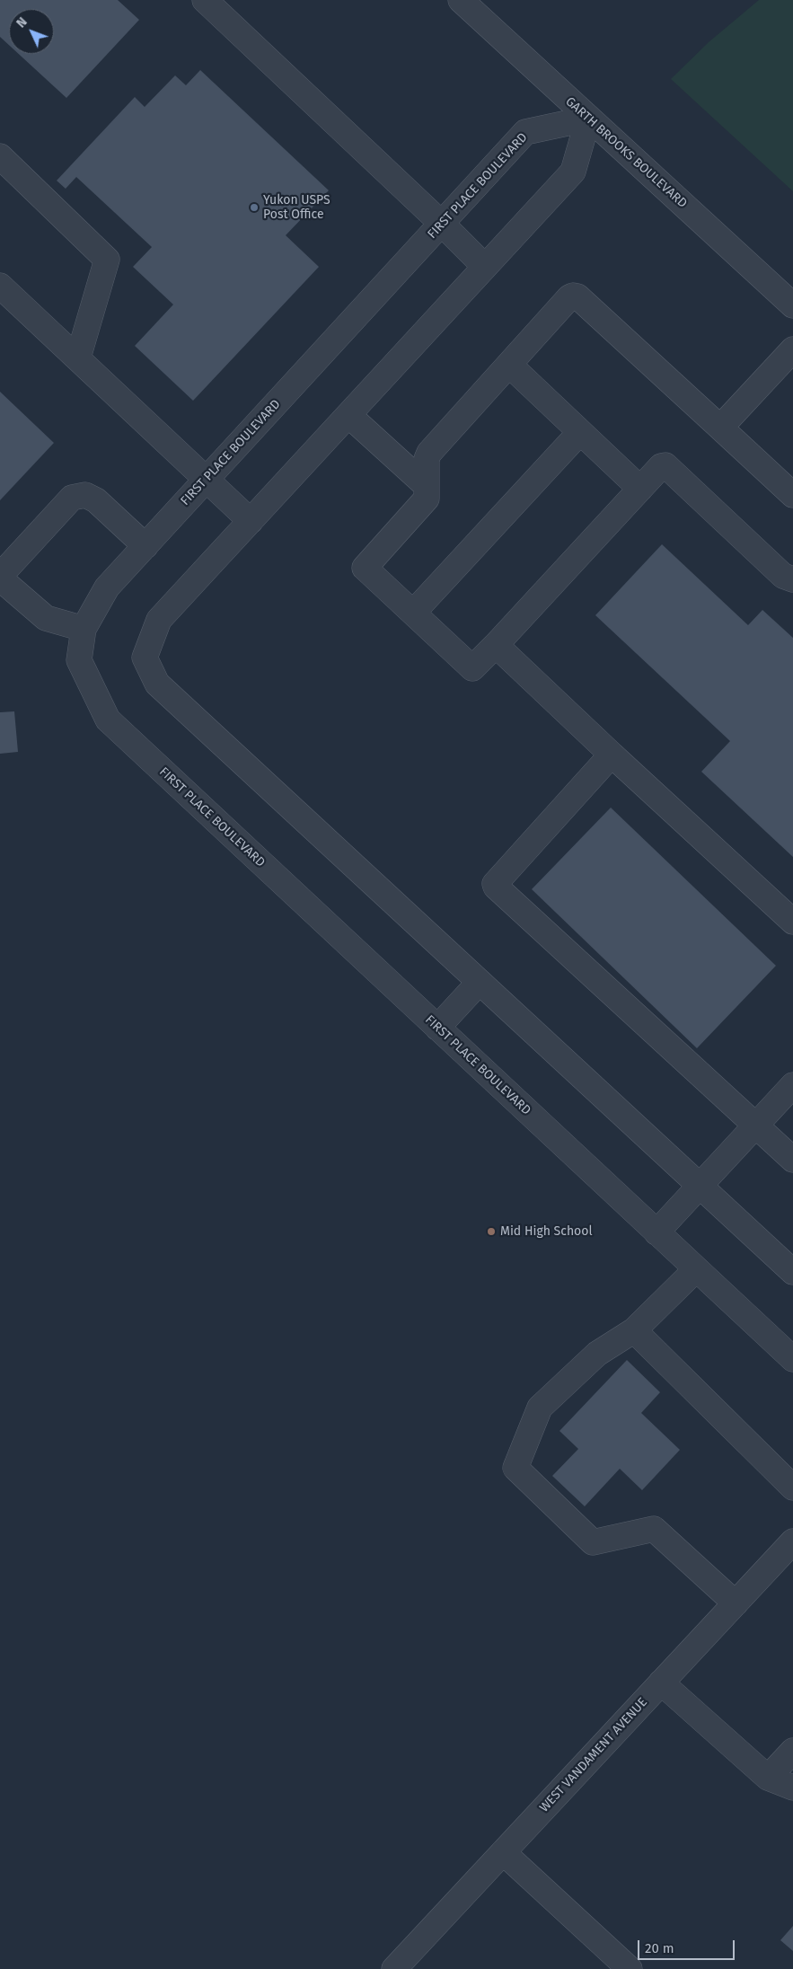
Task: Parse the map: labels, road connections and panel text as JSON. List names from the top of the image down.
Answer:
{
  "streets": {
    "street": ["GARTH BROOKS BOULEVARD", "FIRST PLACE BOULEVARD", "WEST VANDAMENT AVENUE"]
  },
  "crossings": [
    ["GARTH BROOKS BOULEVARD", "FIRST PLACE BOULEVARD"]
  ],
  "places": ["Yukon USPS Post Office", "Mid High School"],
  "scale_bar": "20 m",
  "north": "top left"
}
